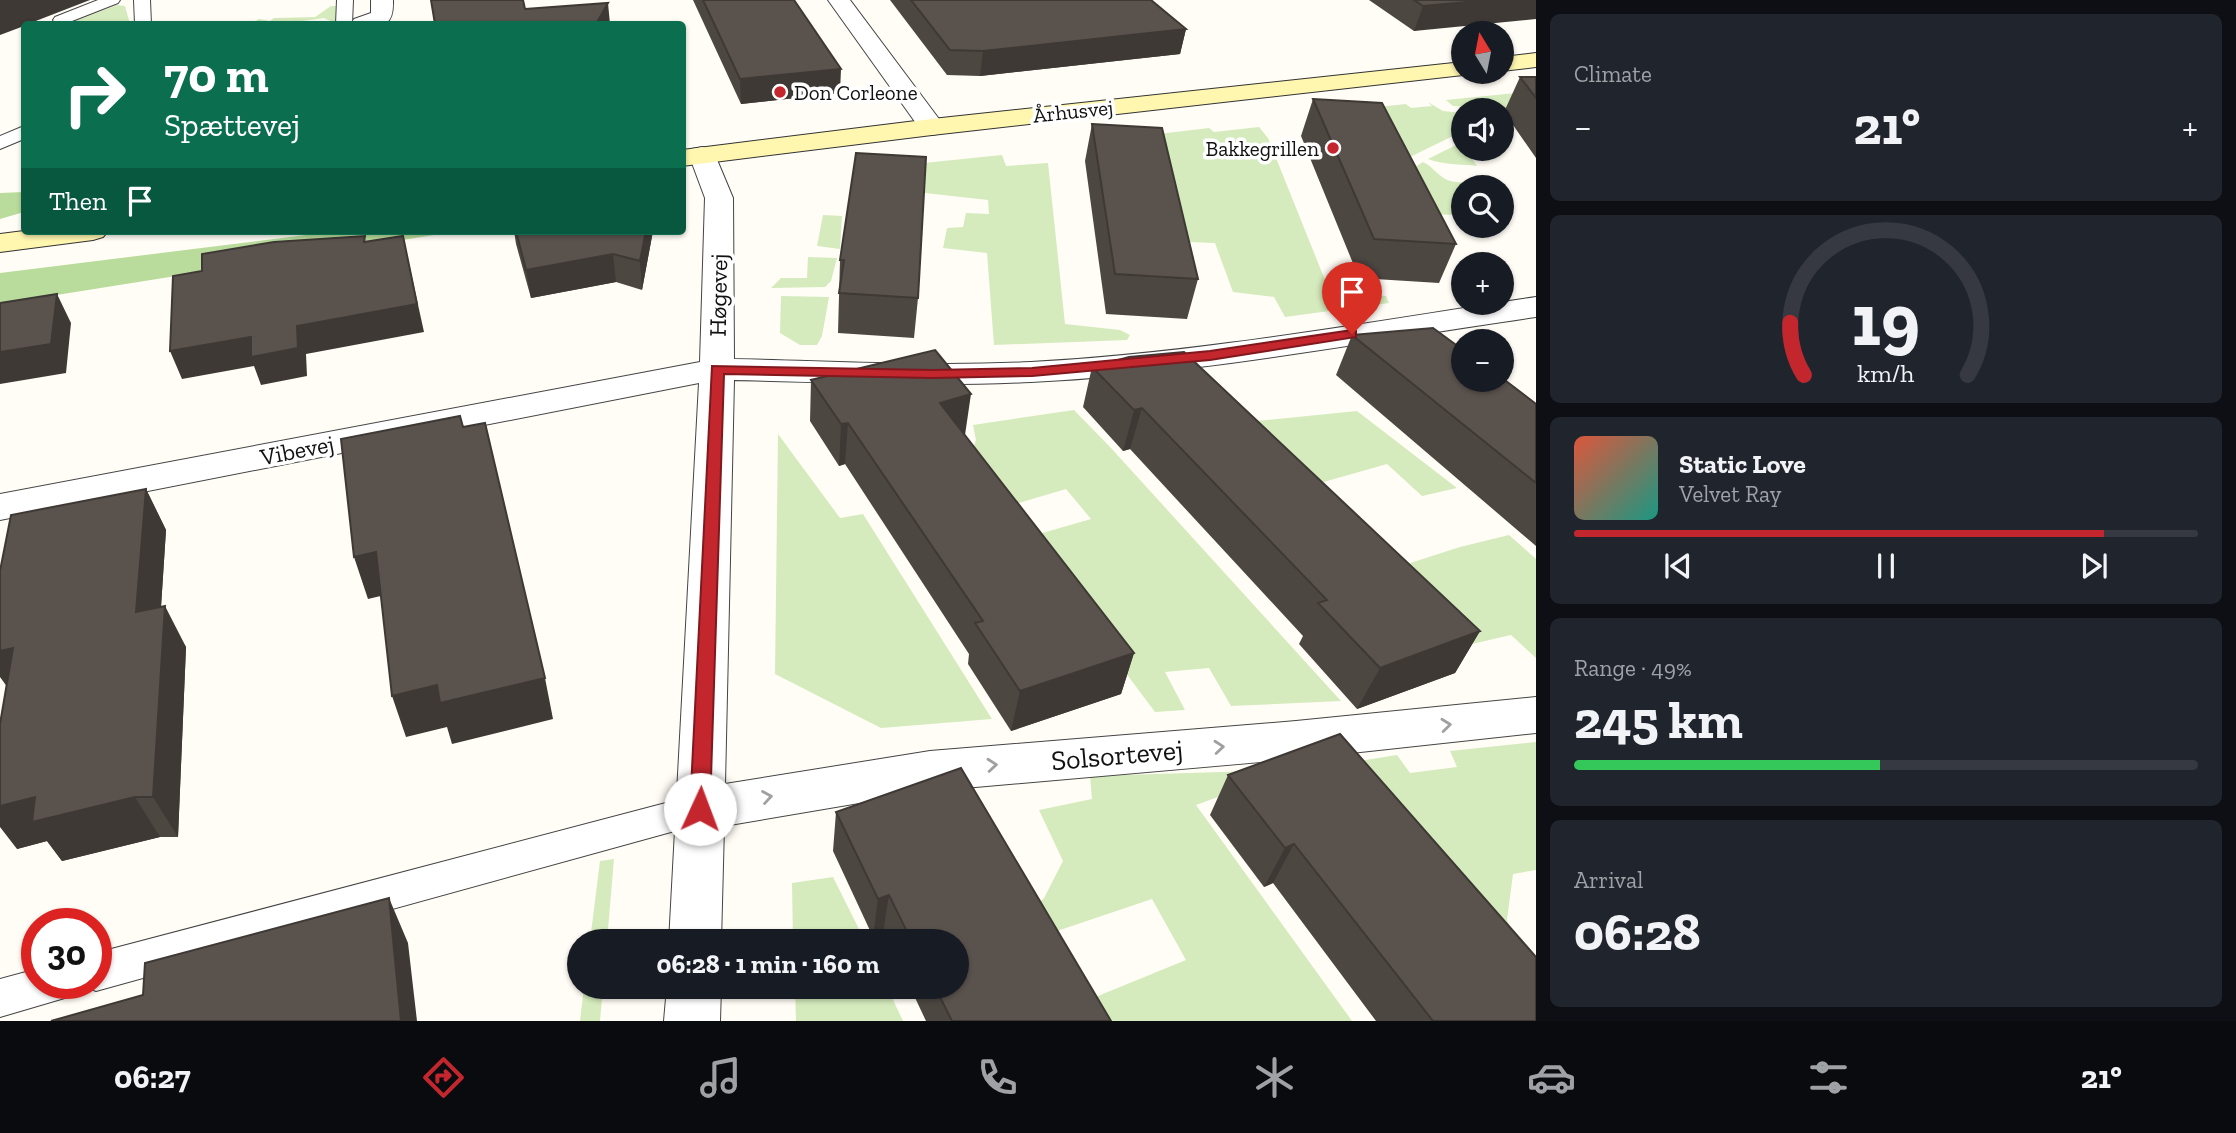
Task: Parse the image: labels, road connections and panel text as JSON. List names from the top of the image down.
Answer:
{
  "streets": {
    "street": [
      "Århusvej",
      "Høgevej",
      "Vibevej",
      "Solsortevej"
    ]
  },
  "crossings": [
    ["Århusvej", "Høgevej"],
    ["Høgevej", "Vibevej"],
    ["Høgevej", "Solsortevej"]
  ],
  "one_way": ["Solsortevej"],
  "places": ["Don Corleone", "Bakkegrillen"],
  "north": "top",
  "page": {
    "tile": [
      "Climate",
      ["Range · 49%", "245 km"],
      ["Arrival", "06:28"]
    ],
    "map_buttons": ["+", "−"],
    "turn": ["70 m", "Spættevej"],
    "heat": ["−", "21°", "+"],
    "then": "Then",
    "song": ["Static Love", "Velvet Ray"],
    "limit": "30",
    "trip": "06:28 · 1 min · 160 m",
    "tabs": ["06:27", "21°"],
    "gauge": ["19", "km/h"]
  }
}
